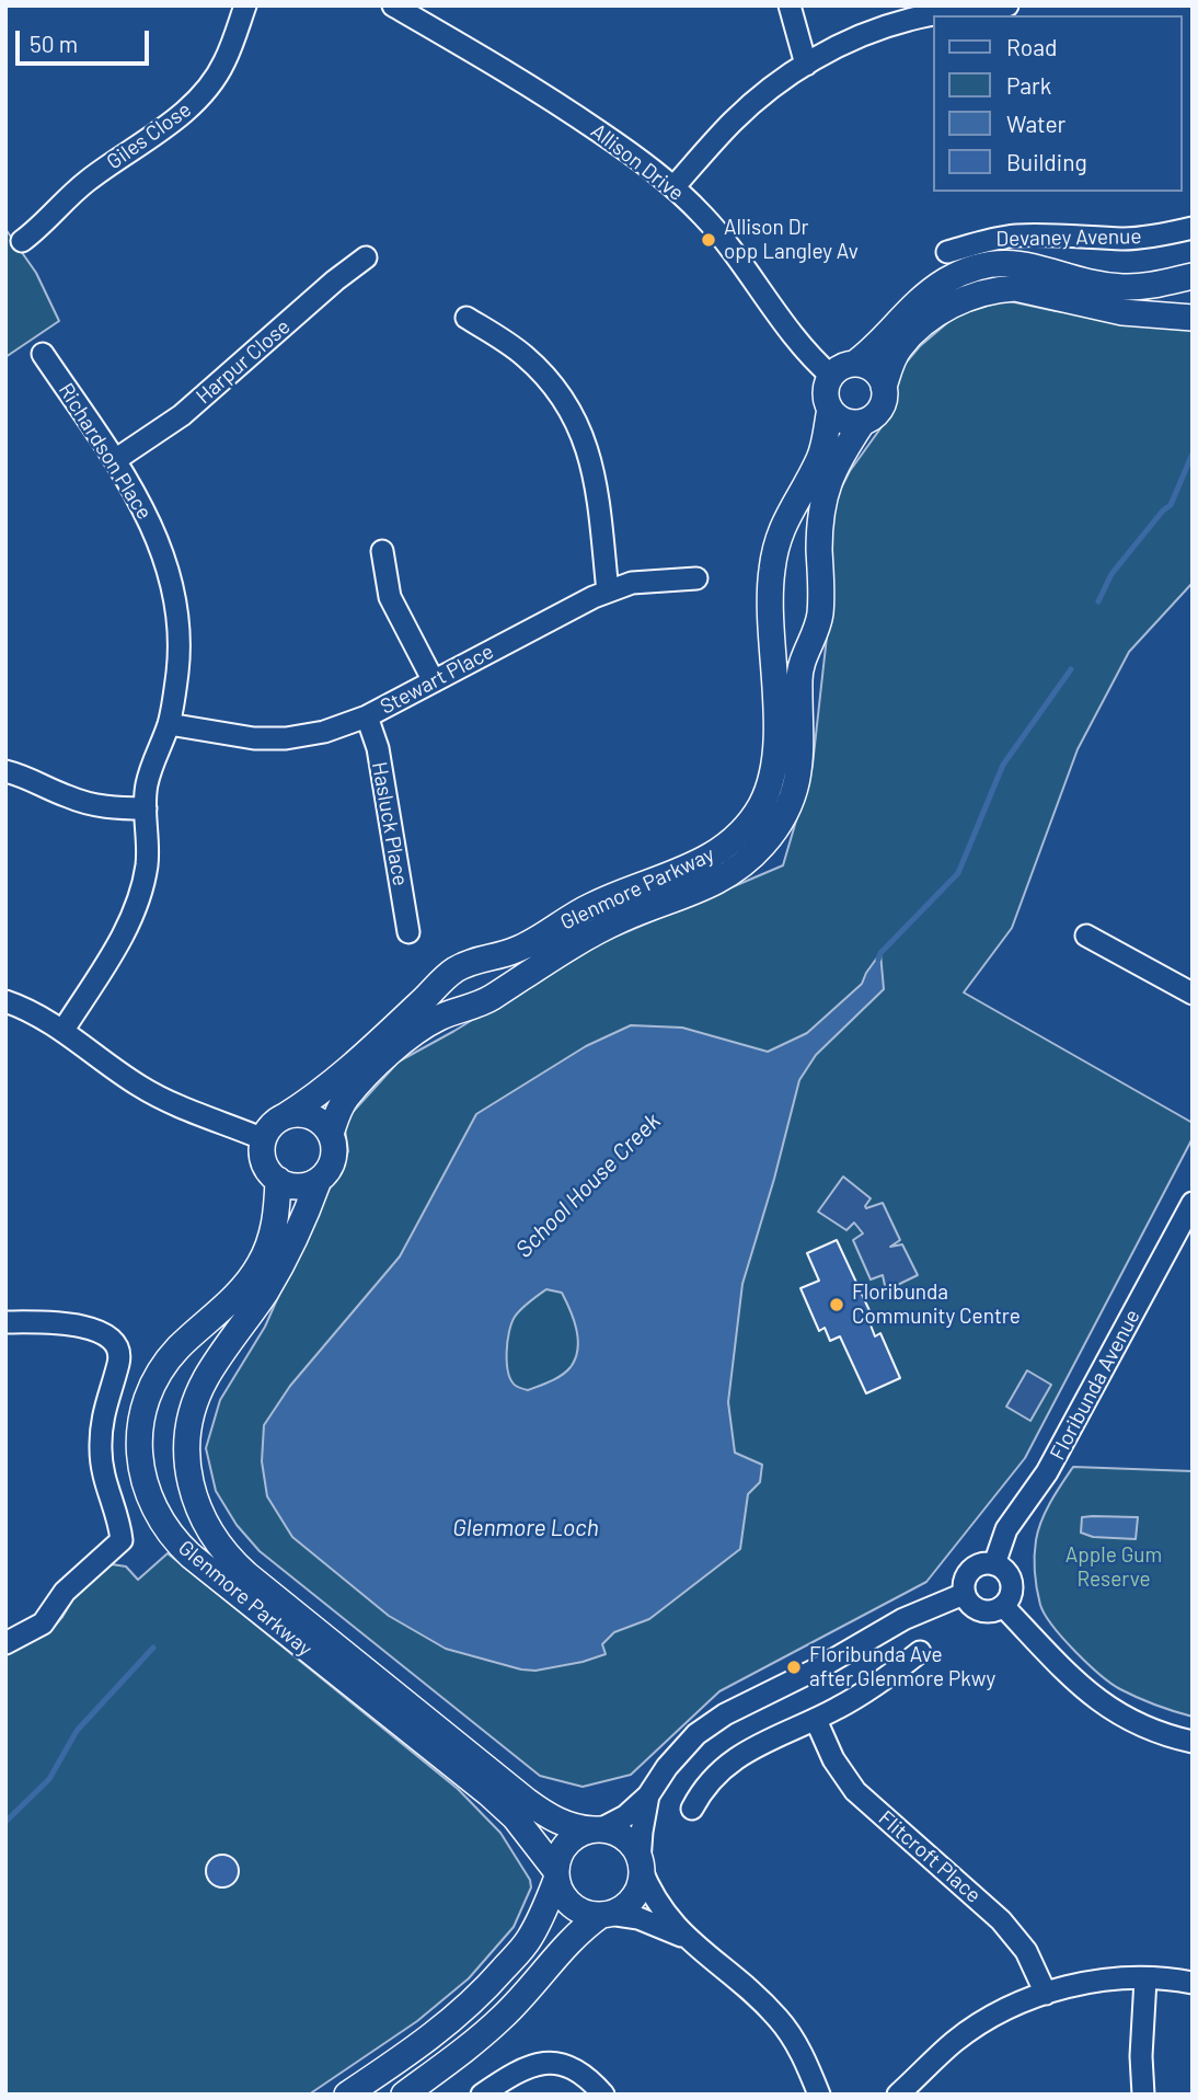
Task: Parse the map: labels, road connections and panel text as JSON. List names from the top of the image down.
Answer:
{
  "streets": {
    "main road": ["Glenmore Parkway"],
    "street": [
      "Giles Close",
      "Allison Drive",
      "Devaney Avenue",
      "Harpur Close",
      "Richardson Place",
      "Stewart Place",
      "Hasluck Place",
      "Floribunda Avenue",
      "Flitcroft Place"
    ]
  },
  "crossings": [
    ["Allison Drive", "Glenmore Parkway"],
    ["Harpur Close", "Richardson Place"],
    ["Richardson Place", "Stewart Place"],
    ["Stewart Place", "Hasluck Place"]
  ],
  "water": ["School House Creek", "Glenmore Loch"],
  "parks": ["Apple Gum Reserve"],
  "places": ["Allison Dr opp Langley Av", "Floribunda Community Centre", "Floribunda Ave after Glenmore Pkwy"],
  "legend": [
    "Road",
    "Park",
    "Water",
    "Building"
  ],
  "scale_bar": "50 m"
}
